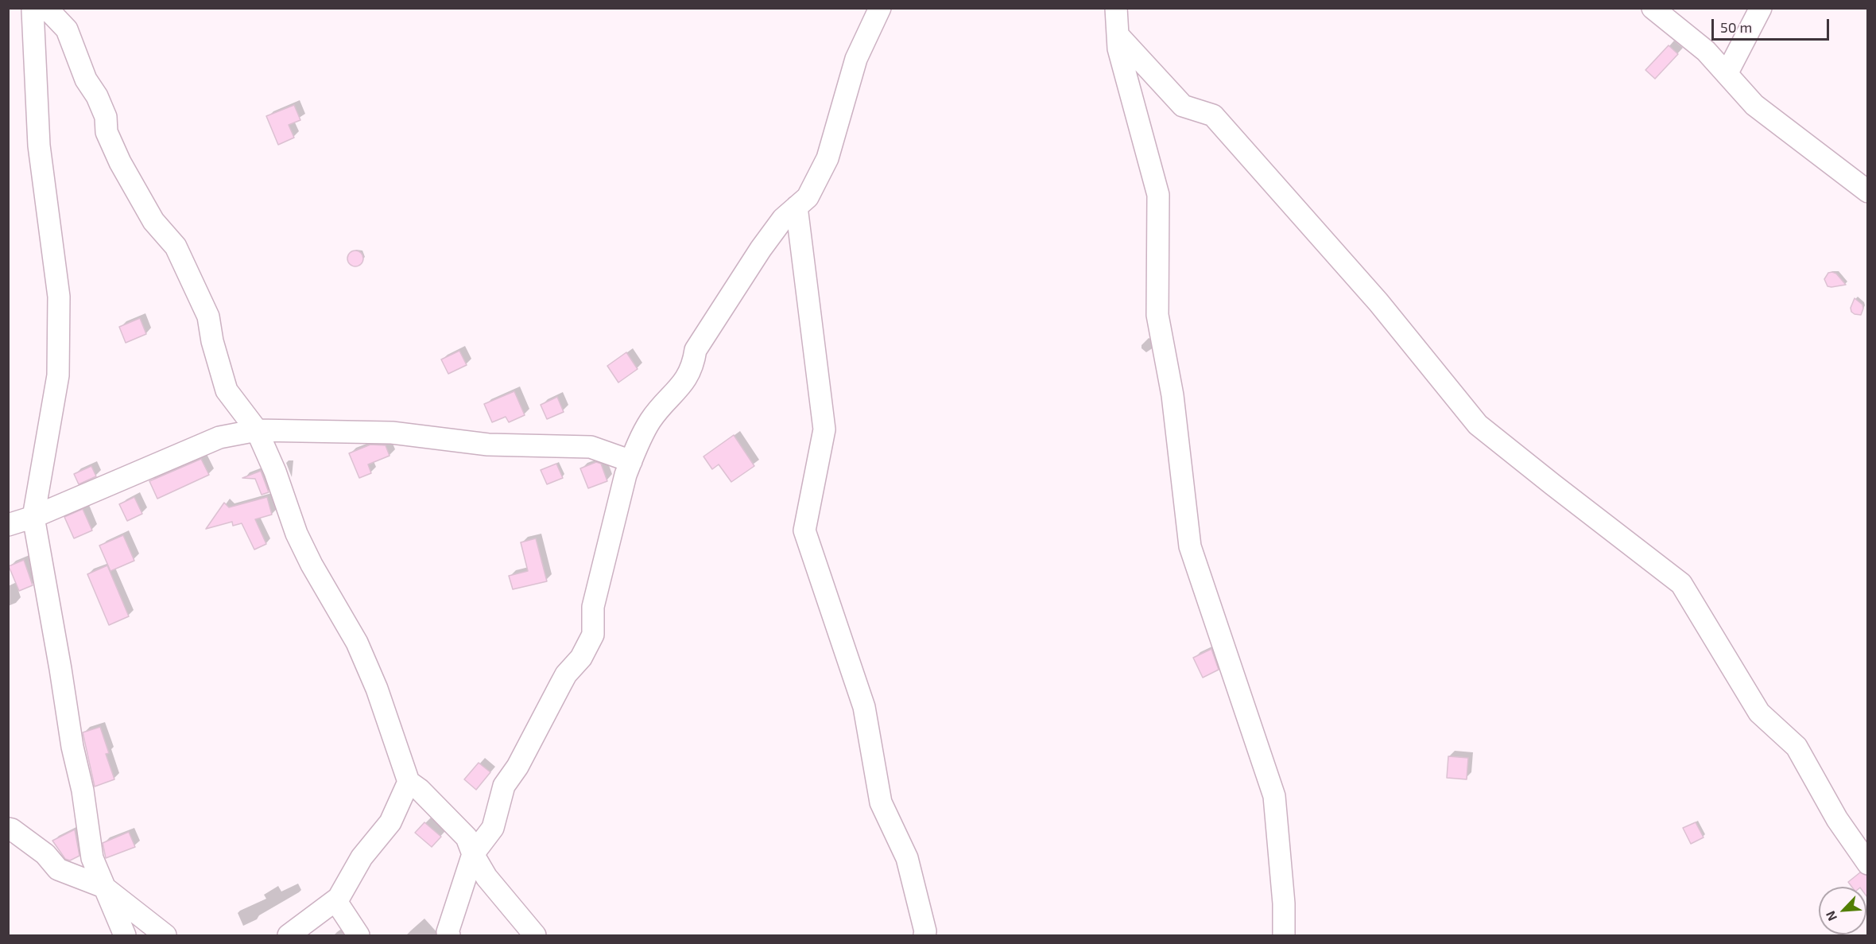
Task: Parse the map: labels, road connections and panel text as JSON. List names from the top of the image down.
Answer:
{
  "scale_bar": "50 m",
  "north": "bottom left"
}
